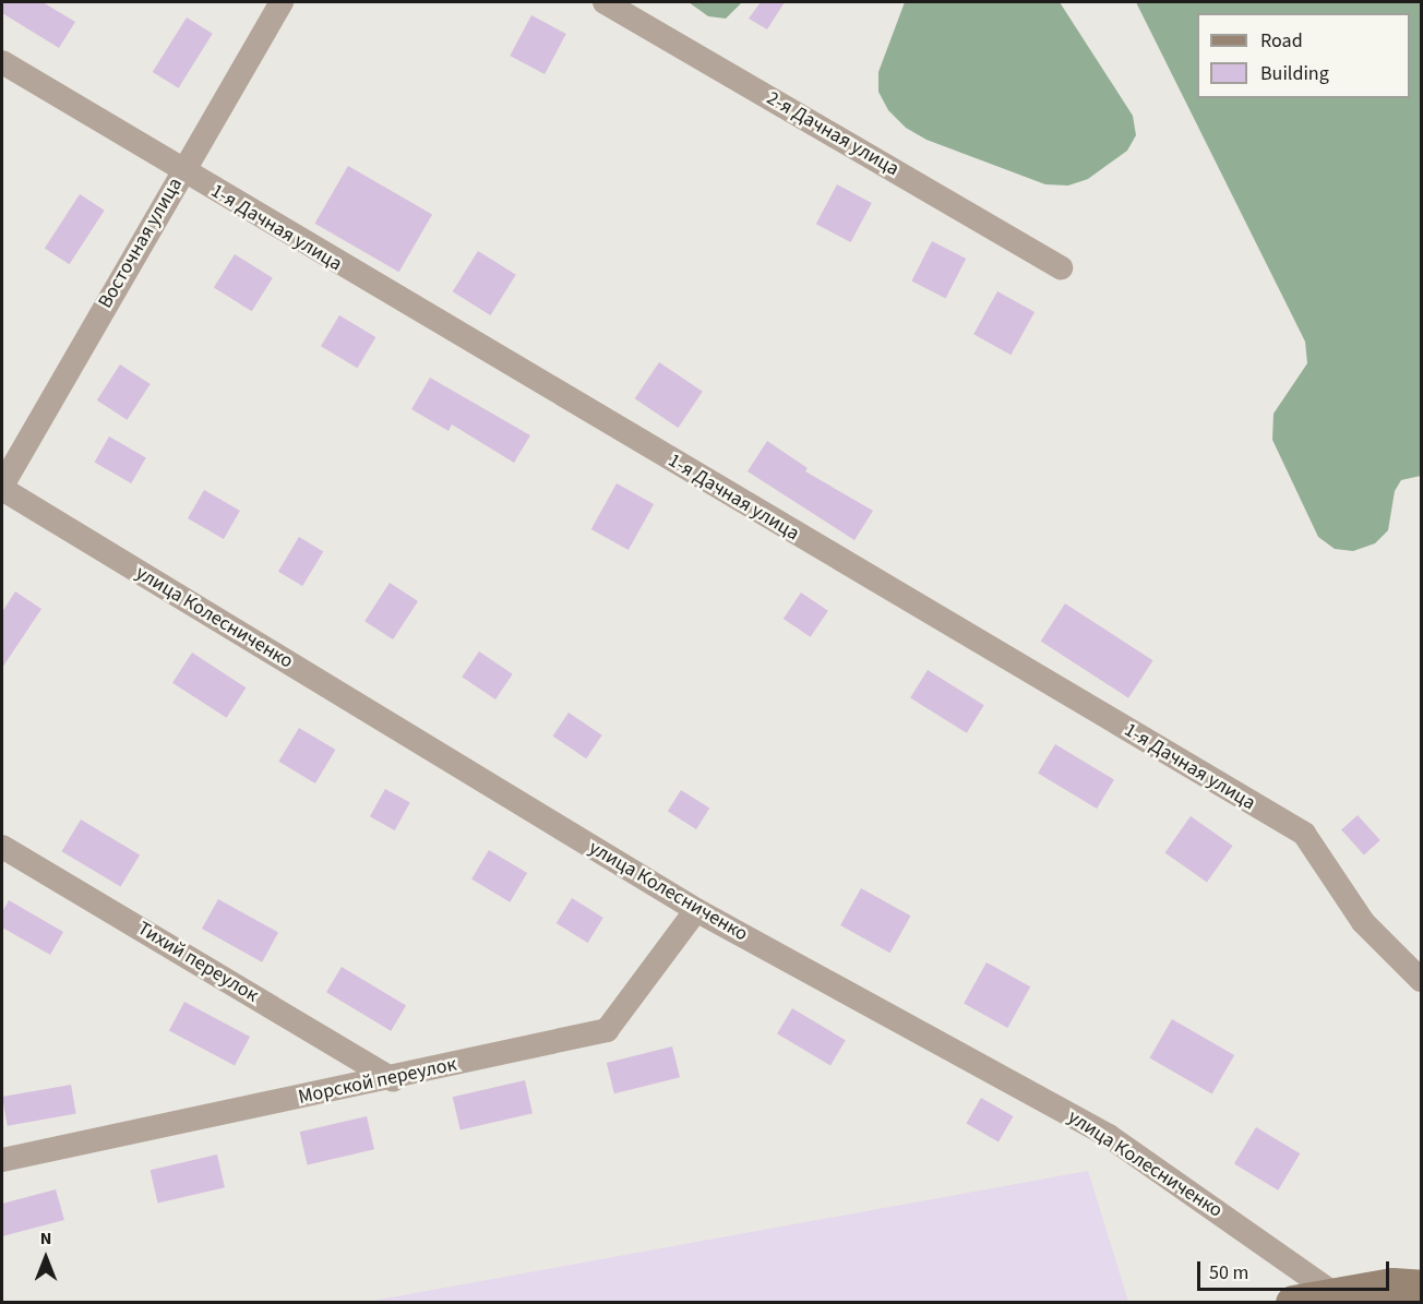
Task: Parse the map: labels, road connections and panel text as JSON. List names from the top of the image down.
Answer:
{
  "streets": {
    "street": [
      "2-я Дачная улица",
      "1-я Дачная улица",
      "Восточная улица",
      "улица Колесниченко",
      "Тихий переулок",
      "Морской переулок"
    ]
  },
  "crossings": [
    ["1-я Дачная улица", "Восточная улица"],
    ["Восточная улица", "улица Колесниченко"],
    ["улица Колесниченко", "Морской переулок"],
    ["Тихий переулок", "Морской переулок"]
  ],
  "legend": ["Road", "Building"],
  "scale_bar": "50 m",
  "north": "top"
}
